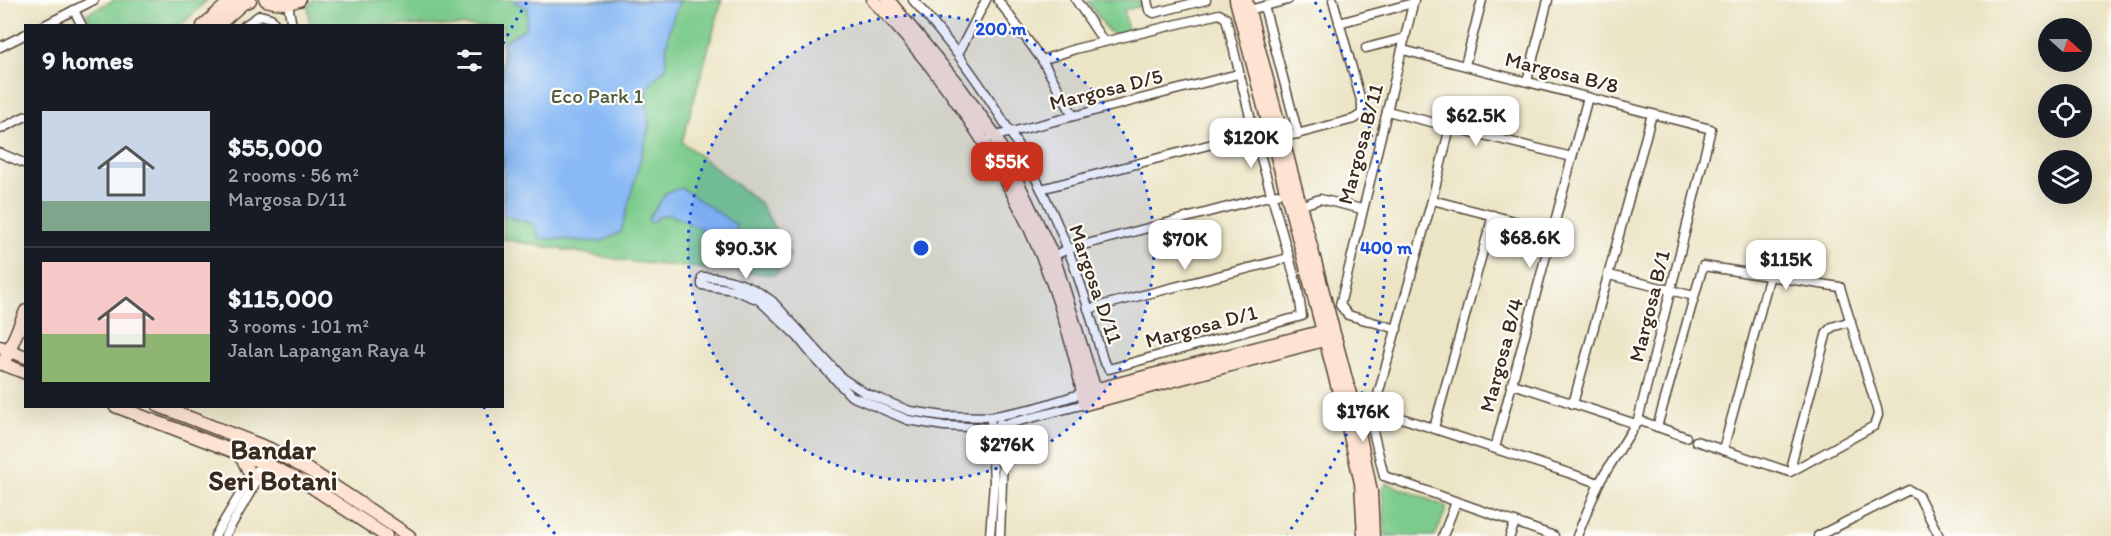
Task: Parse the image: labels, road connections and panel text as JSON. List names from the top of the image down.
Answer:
{
  "streets": {
    "street": [
      "Margosa B/8",
      "Margosa D/5",
      "Margosa B/11",
      "Margosa D/11",
      "Margosa B/1",
      "Margosa D/1",
      "Margosa B/4"
    ]
  },
  "crossings": [
    ["Margosa B/8", "Margosa B/11"],
    ["Margosa B/8", "Margosa B/1"],
    ["Margosa B/8", "Margosa B/4"],
    ["Margosa D/5", "Margosa D/11"],
    ["Margosa D/11", "Margosa D/1"]
  ],
  "districts": ["Bandar Seri Botani"],
  "parks": ["Eco Park 1"],
  "north": "right",
  "page": {
    "heading": "9 homes",
    "price": [
      "$62.5K",
      "$120K",
      "$55K",
      "$68.6K",
      "$70K",
      "$90.3K",
      "$115K",
      "$176K",
      "$276K"
    ],
    "list": [
      {
        "name": "$55,000",
        "note": "2 rooms · 56 m² · Margosa D/11"
      },
      {
        "name": "$115,000",
        "note": "3 rooms · 101 m² · Jalan Lapangan Raya 4"
      }
    ]
  },
  "rings": ["200 m", "400 m"]
}
